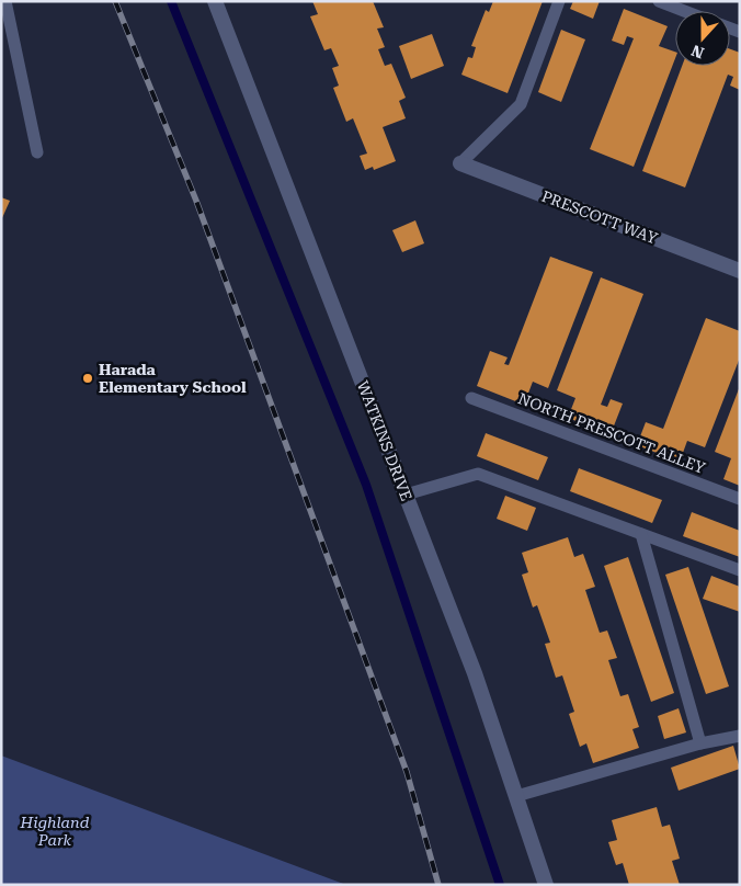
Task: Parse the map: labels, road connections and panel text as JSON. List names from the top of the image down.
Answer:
{
  "streets": {
    "street": ["PRESCOTT WAY", "WATKINS DRIVE"],
    "lane": ["NORTH PRESCOTT ALLEY"]
  },
  "parks": ["Highland Park"],
  "places": ["Harada Elementary School"],
  "north": "bottom"
}
